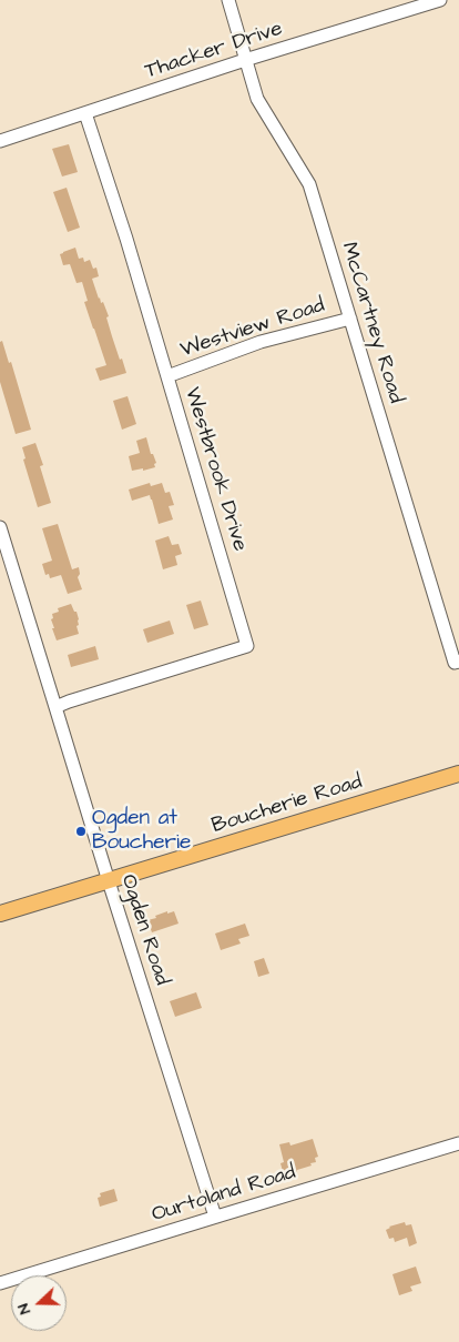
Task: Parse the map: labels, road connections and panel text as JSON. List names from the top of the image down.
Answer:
{
  "streets": {
    "main road": ["Boucherie Road"],
    "street": [
      "Thacker Drive",
      "McCartney Road",
      "Westview Road",
      "Westbrook Drive",
      "Ogden Road",
      "Ourtoland Road"
    ]
  },
  "crossings": [
    ["Thacker Drive", "McCartney Road"],
    ["Thacker Drive", "Westbrook Drive"],
    ["McCartney Road", "Westview Road"],
    ["Westview Road", "Westbrook Drive"],
    ["Westbrook Drive", "Ogden Road"],
    ["Boucherie Road", "Ogden Road"],
    ["Ogden Road", "Ourtoland Road"]
  ],
  "places": ["Ogden at Boucherie"],
  "north": "left"
}
